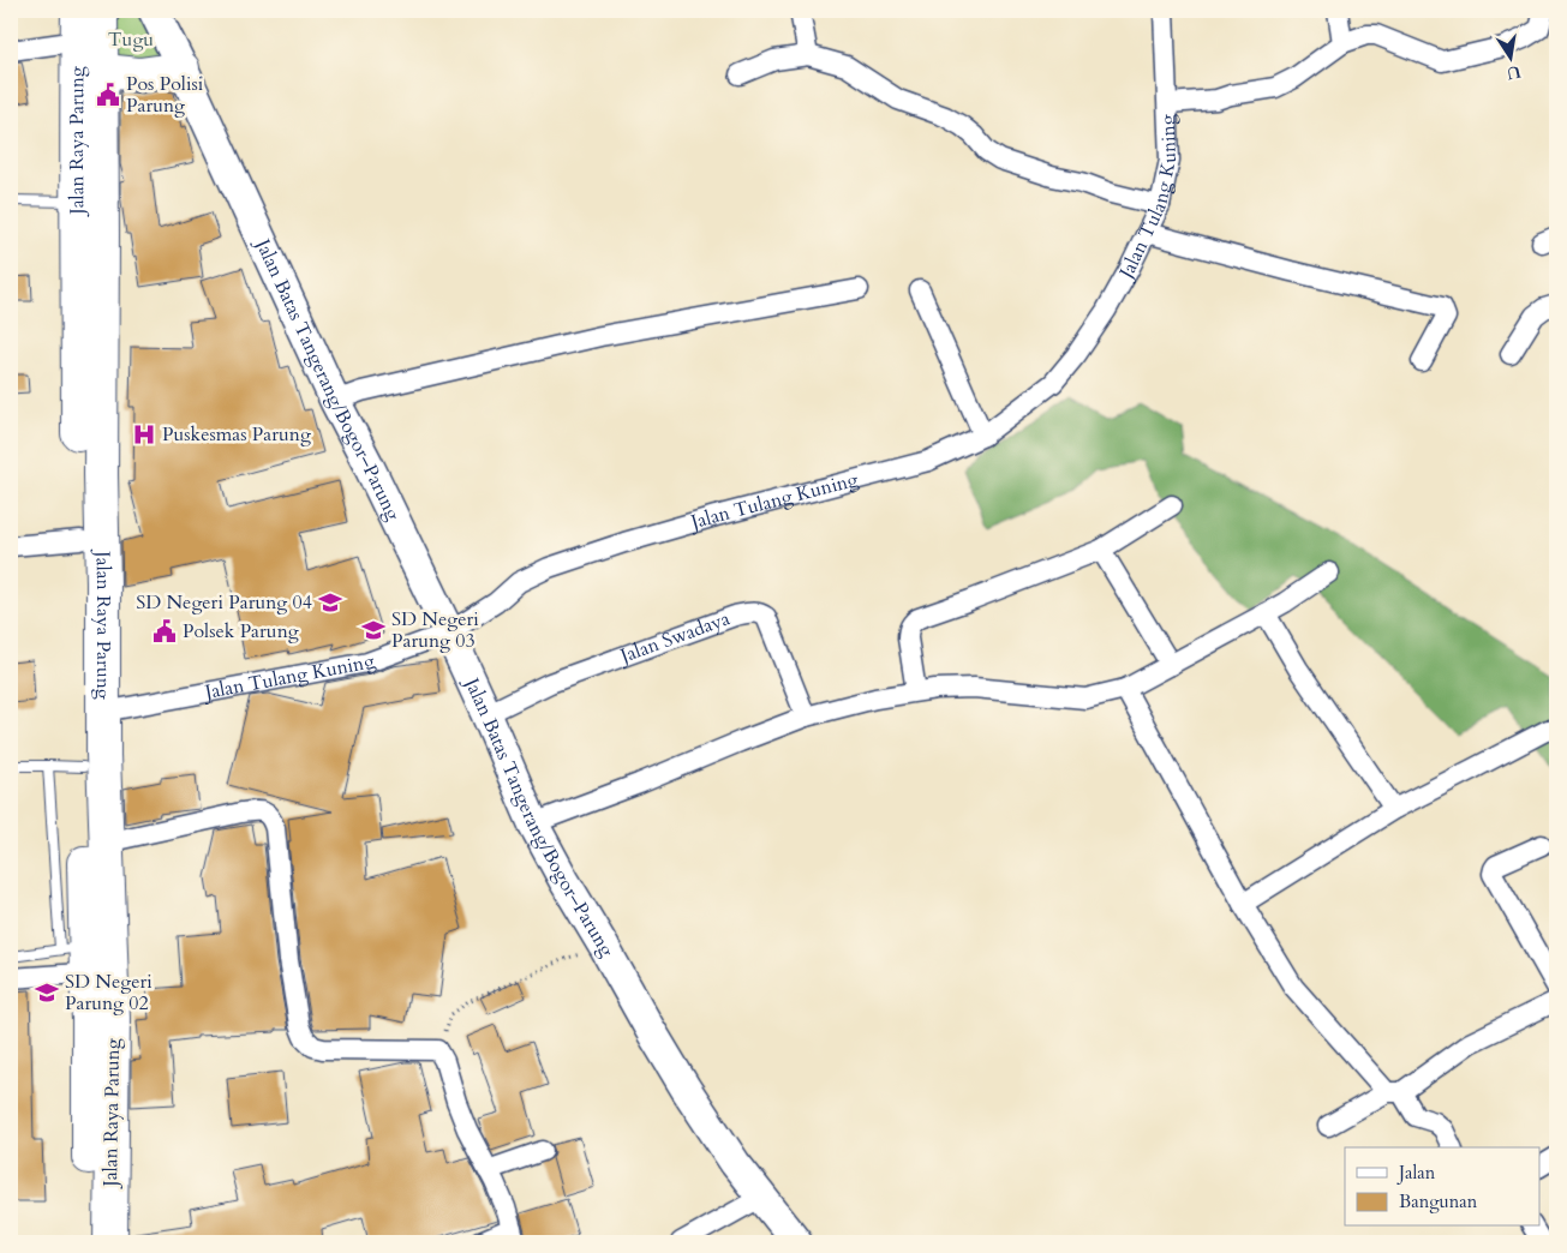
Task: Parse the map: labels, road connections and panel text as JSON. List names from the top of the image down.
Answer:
{
  "streets": {
    "highway": ["Jalan Raya Parung"],
    "main road": ["Jalan Batas Tangerang/Bogor–Parung"],
    "street": ["Jalan Tulang Kuning", "Jalan Swadaya"]
  },
  "crossings": [
    ["Jalan Raya Parung", "Jalan Tulang Kuning"],
    ["Jalan Tulang Kuning", "Jalan Batas Tangerang/Bogor–Parung"],
    ["Jalan Batas Tangerang/Bogor–Parung", "Jalan Swadaya"]
  ],
  "parks": ["Tugu"],
  "places": {
    "public building": ["Pos Polisi Parung", "Polsek Parung"],
    "hospital": ["Puskesmas Parung"],
    "school or university": ["SD Negeri Parung 04", "SD Negeri Parung 03", "SD Negeri Parung 02"]
  },
  "legend": ["Jalan", "Bangunan"],
  "north": "bottom"
}
